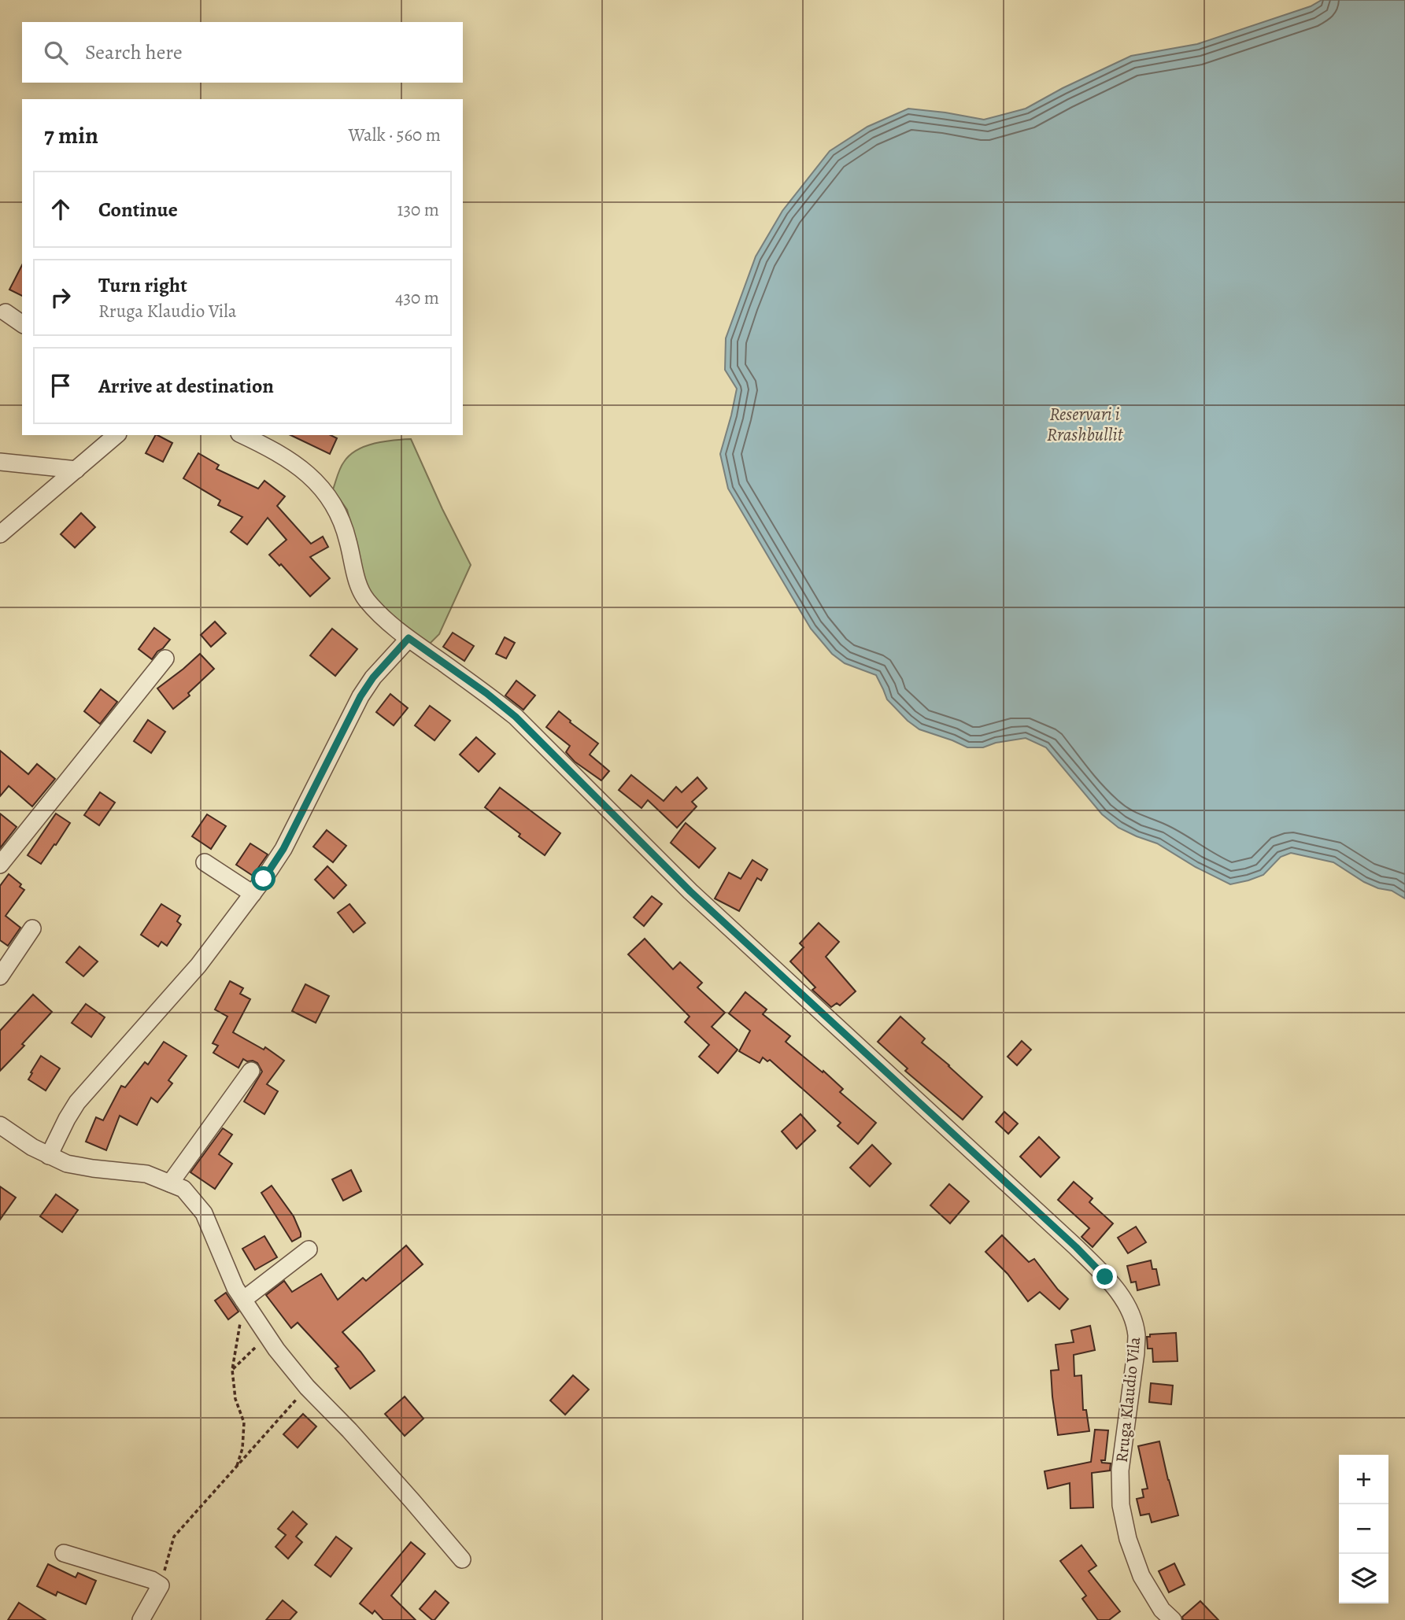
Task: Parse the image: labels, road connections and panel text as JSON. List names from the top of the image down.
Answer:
{
  "streets": {
    "street": ["Rruga Klaudio Vila"]
  },
  "water": ["Reservari i Rrashbullit"],
  "page": {
    "search": "Search here",
    "heading": ["7 min", "Walk · 560 m"],
    "list": [
      ["Continue", "130 m"],
      ["Turn right", "Rruga Klaudio Vila", "430 m"],
      "Arrive at destination"
    ],
    "map_buttons": ["+", "−"]
  }
}
